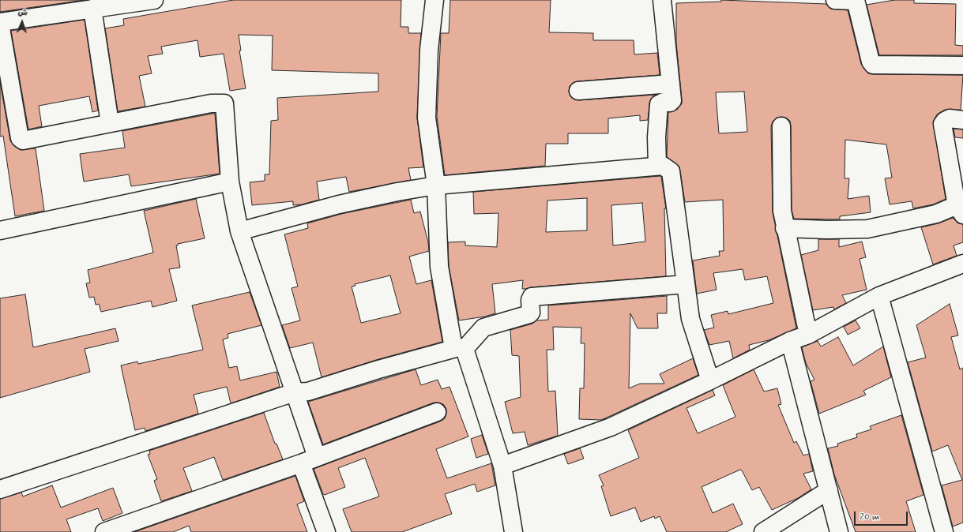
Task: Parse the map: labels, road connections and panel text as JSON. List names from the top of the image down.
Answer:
{
  "scale_bar": "20 m",
  "north": "top"
}
